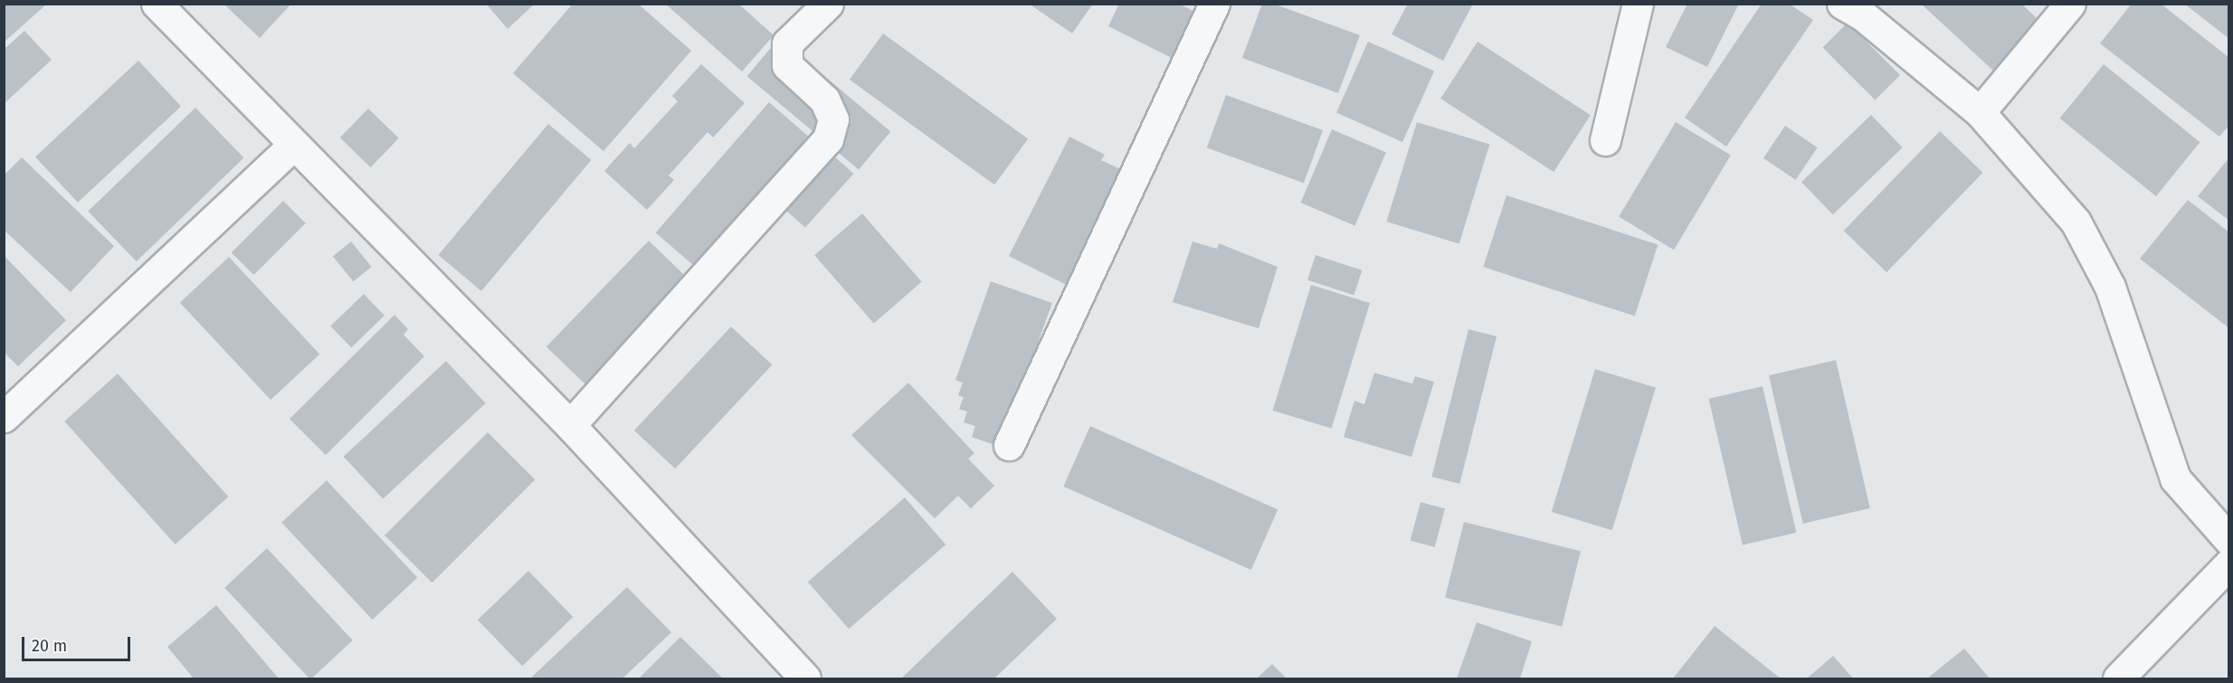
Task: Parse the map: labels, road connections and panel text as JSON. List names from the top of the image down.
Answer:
{
  "scale_bar": "20 m"
}
